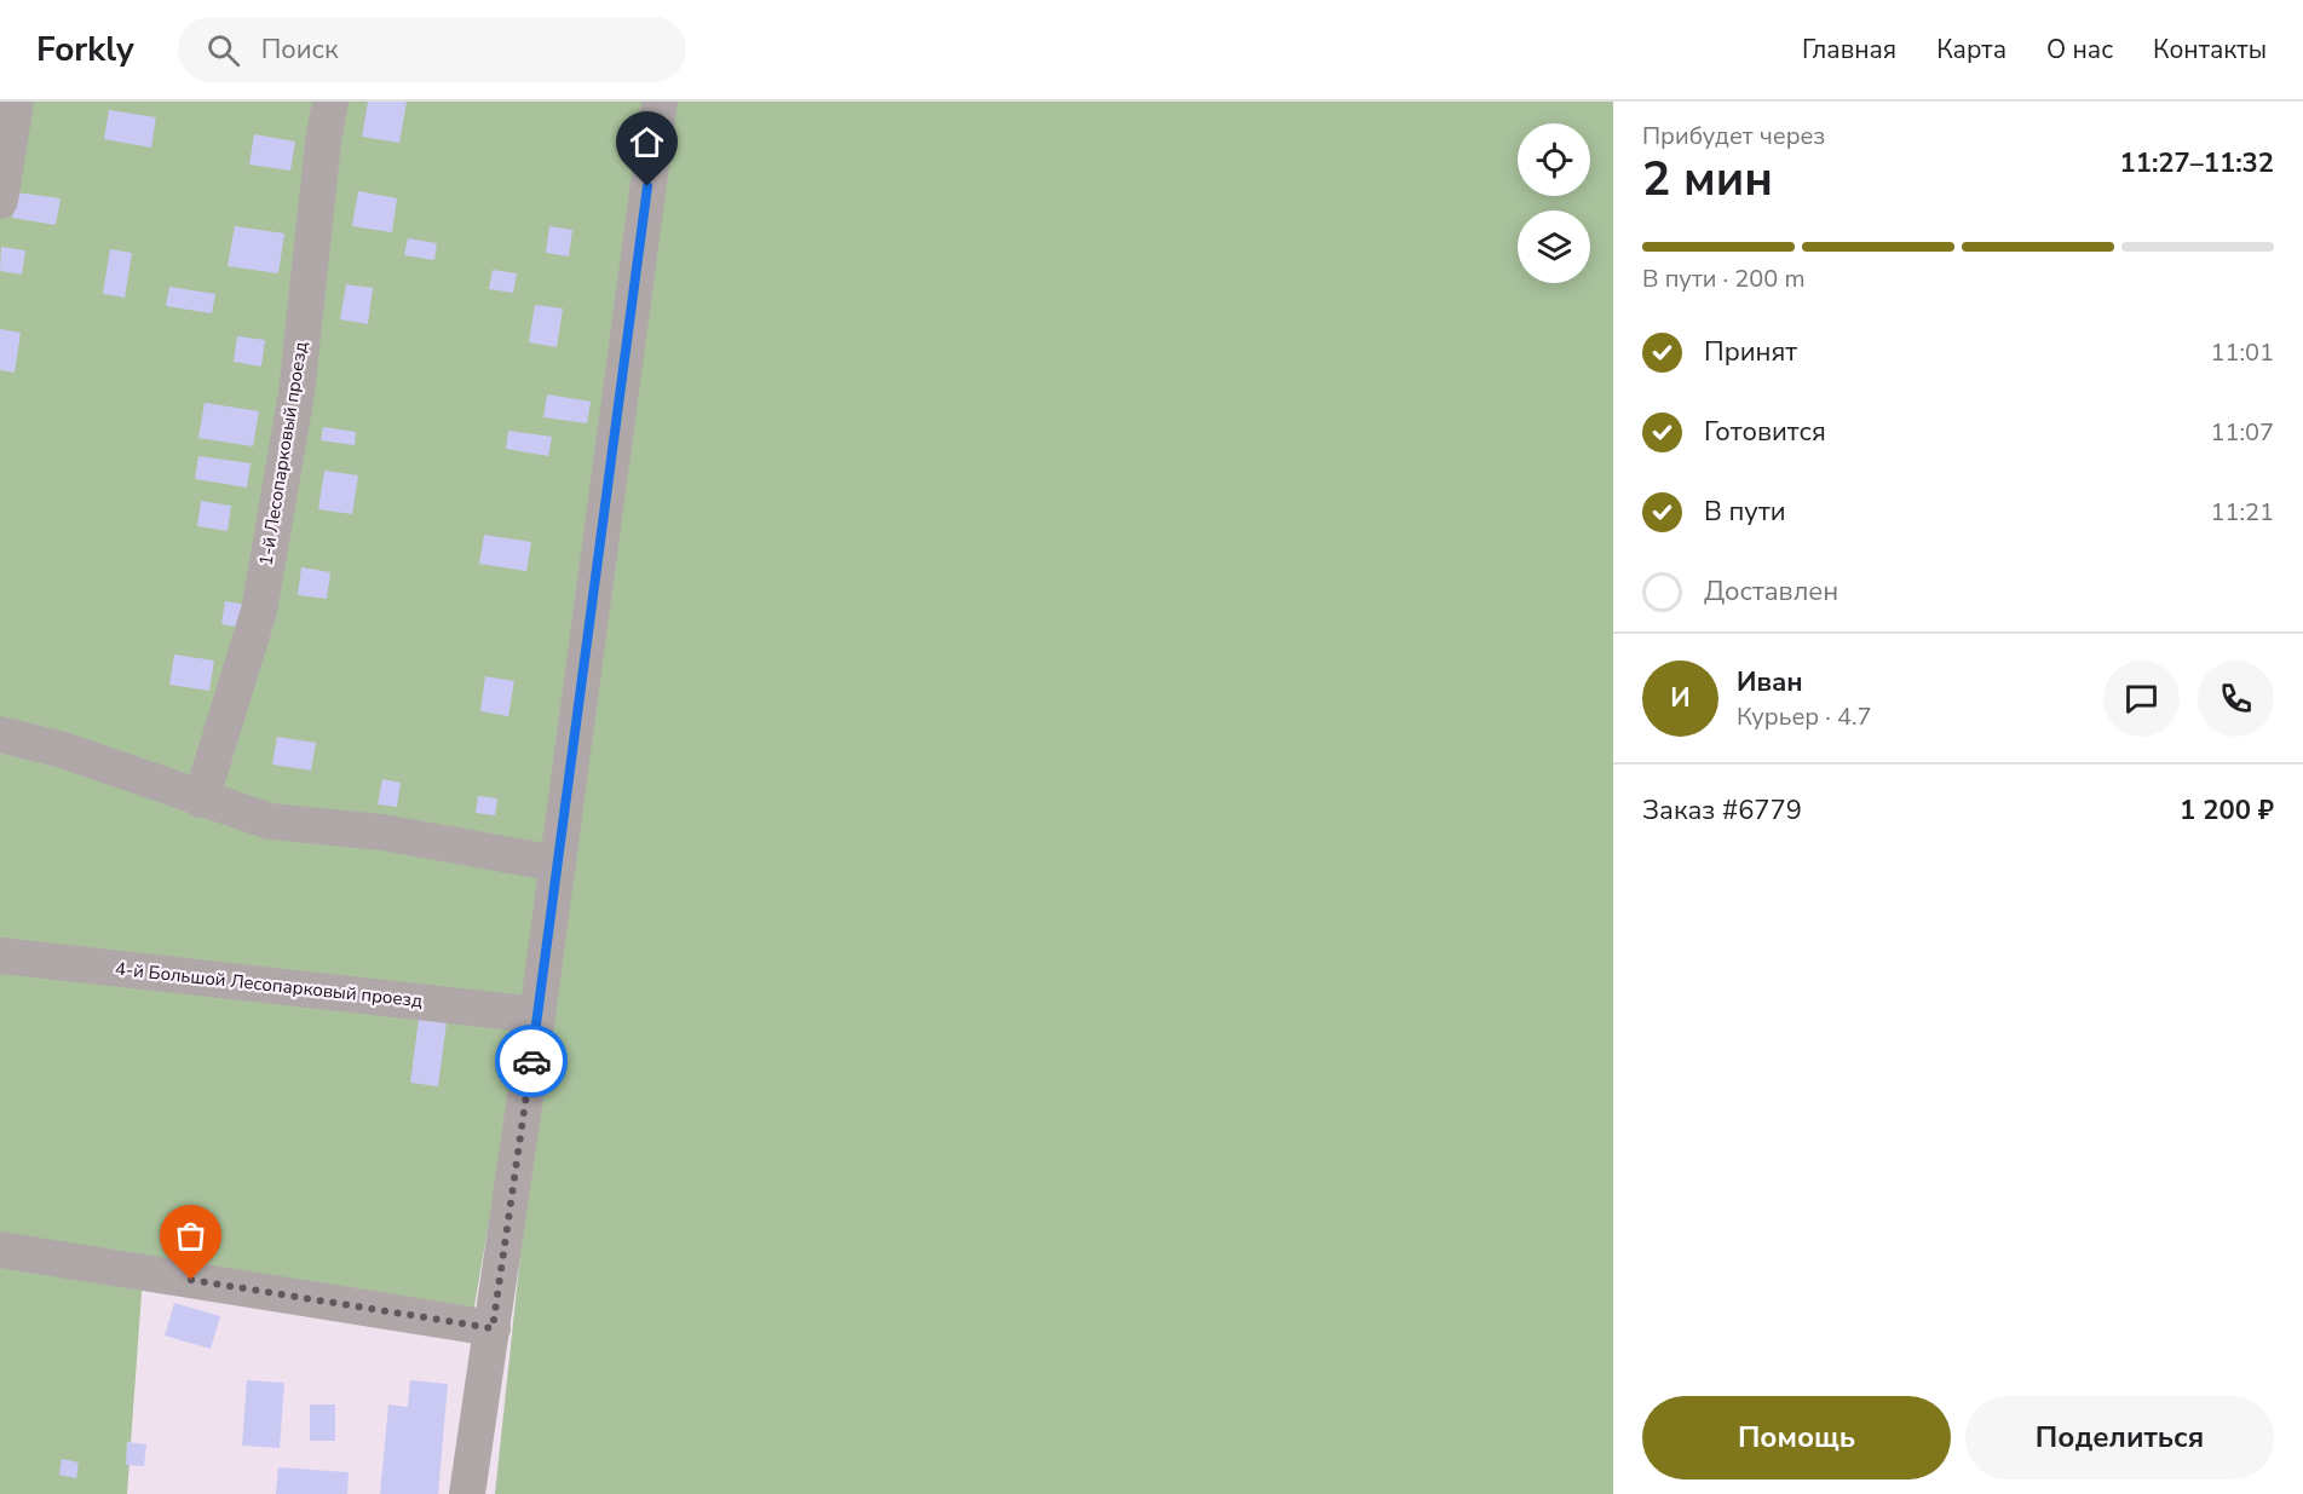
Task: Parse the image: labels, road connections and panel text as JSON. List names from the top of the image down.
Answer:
{
  "streets": {
    "street": ["1-й Лесопарковый проезд", "4-й Большой Лесопарковый проезд"]
  },
  "page": {
    "header": "Forkly",
    "search": "Поиск",
    "nav": [
      "Главная",
      "Карта",
      "О нас",
      "Контакты"
    ],
    "heading": ["2 мин", "Прибудет через", "11:27–11:32"],
    "panel": [
      "Иван",
      "Курьер · 4.7",
      "Заказ #6779",
      "1 200 ₽"
    ],
    "bar": "В пути · 200 m",
    "list": [
      ["Принят", "11:01"],
      ["Готовится", "11:07"],
      ["В пути", "11:21"],
      "Доставлен"
    ],
    "round": "И",
    "buttons": ["Помощь", "Поделиться"]
  }
}
